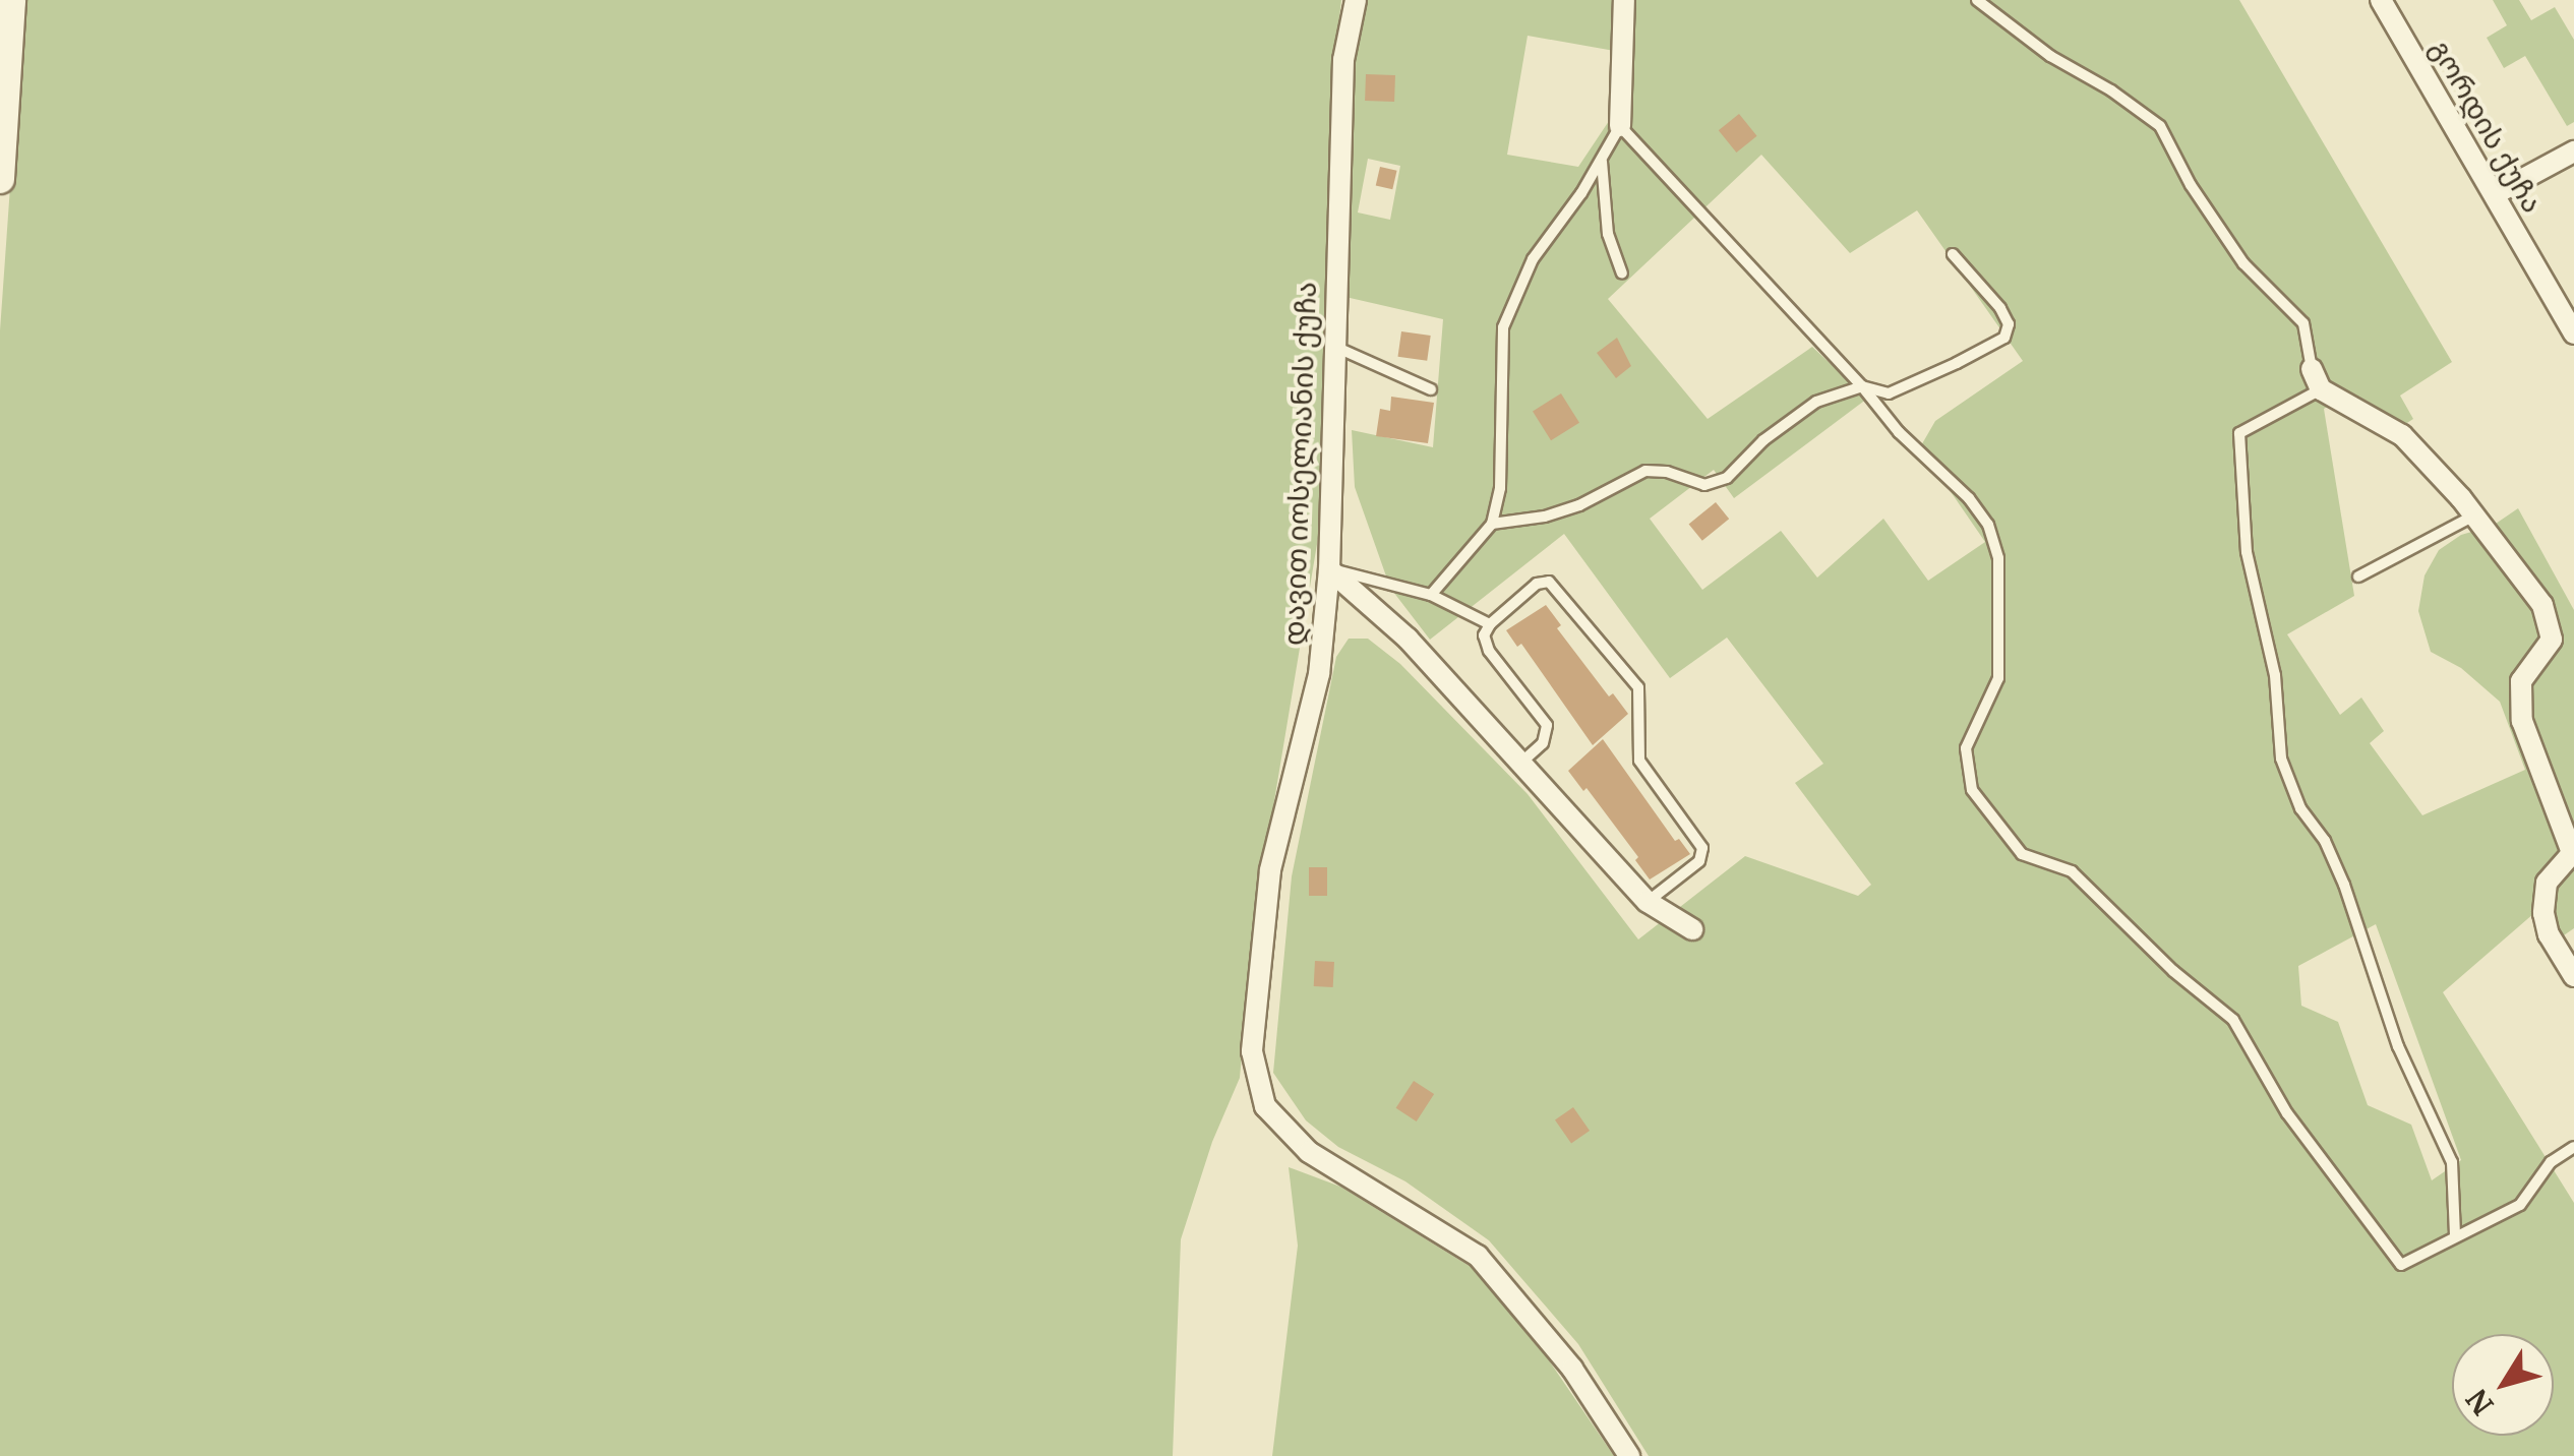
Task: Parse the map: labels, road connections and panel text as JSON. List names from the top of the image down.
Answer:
{
  "streets": {
    "street": ["გორდის ქუჩა", "დავით იოსელიანის ქუჩა"]
  },
  "north": "bottom left"
}
